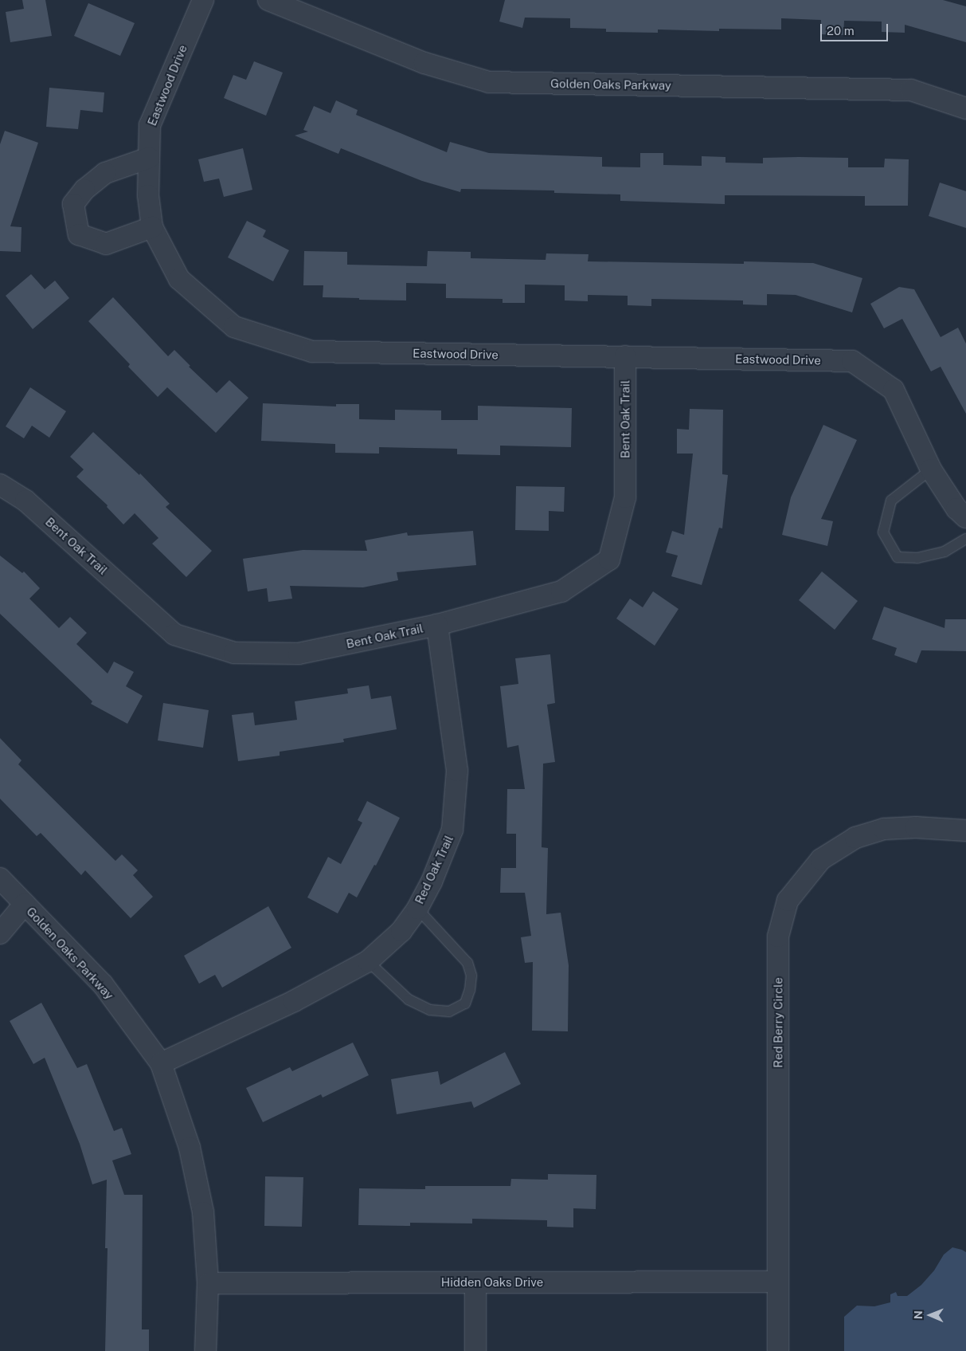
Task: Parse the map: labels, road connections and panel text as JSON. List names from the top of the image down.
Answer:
{
  "streets": {
    "street": [
      "Golden Oaks Parkway",
      "Eastwood Drive",
      "Bent Oak Trail",
      "Red Oak Trail",
      "Red Berry Circle",
      "Hidden Oaks Drive"
    ]
  },
  "crossings": [
    ["Golden Oaks Parkway", "Red Oak Trail"],
    ["Golden Oaks Parkway", "Hidden Oaks Drive"],
    ["Eastwood Drive", "Bent Oak Trail"],
    ["Bent Oak Trail", "Red Oak Trail"],
    ["Red Berry Circle", "Hidden Oaks Drive"]
  ],
  "scale_bar": "20 m",
  "north": "left"
}
